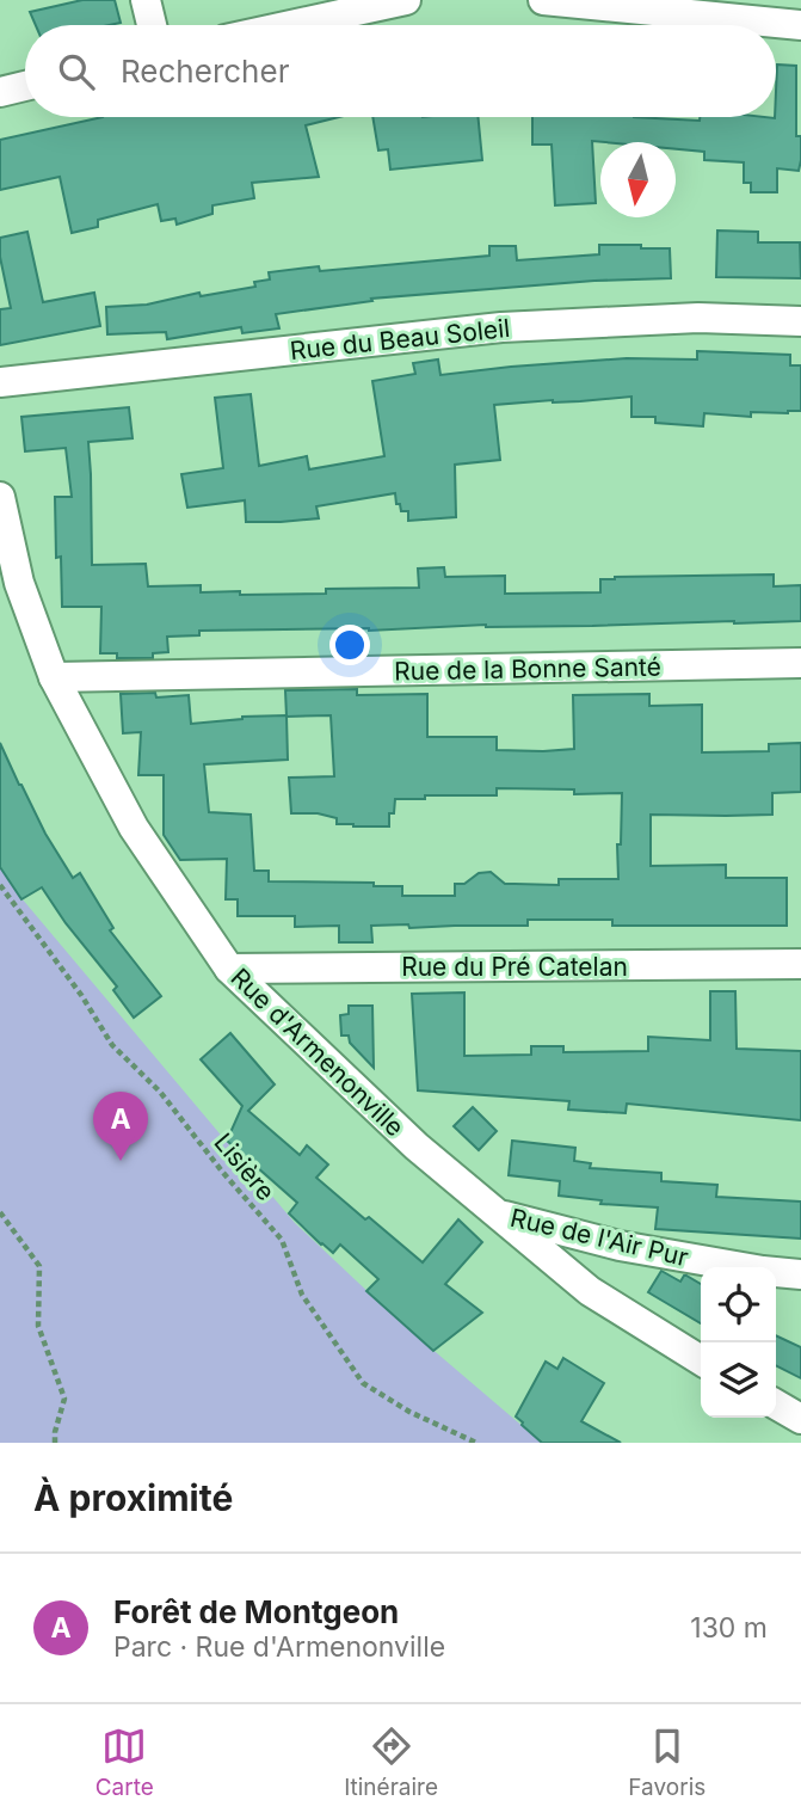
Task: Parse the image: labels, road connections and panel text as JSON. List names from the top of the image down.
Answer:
{
  "streets": {
    "street": [
      "Rue du Beau Soleil",
      "Rue de la Bonne Santé",
      "Rue du Pré Catelan",
      "Rue d'Armenonville",
      "Rue de l'Air Pur"
    ],
    "path": ["Lisière"]
  },
  "crossings": [
    ["Rue de la Bonne Santé", "Rue d'Armenonville"],
    ["Rue du Pré Catelan", "Rue d'Armenonville"],
    ["Rue d'Armenonville", "Rue de l'Air Pur"]
  ],
  "north": "bottom",
  "page": {
    "search": "Rechercher",
    "pins": "A",
    "heading": "À proximité",
    "list": [
      {
        "mark": "A",
        "name": "Forêt de Montgeon",
        "note": "Parc · Rue d'Armenonville",
        "value": "130 m"
      }
    ],
    "nav": ["Carte", "Itinéraire", "Favoris"]
  }
}
